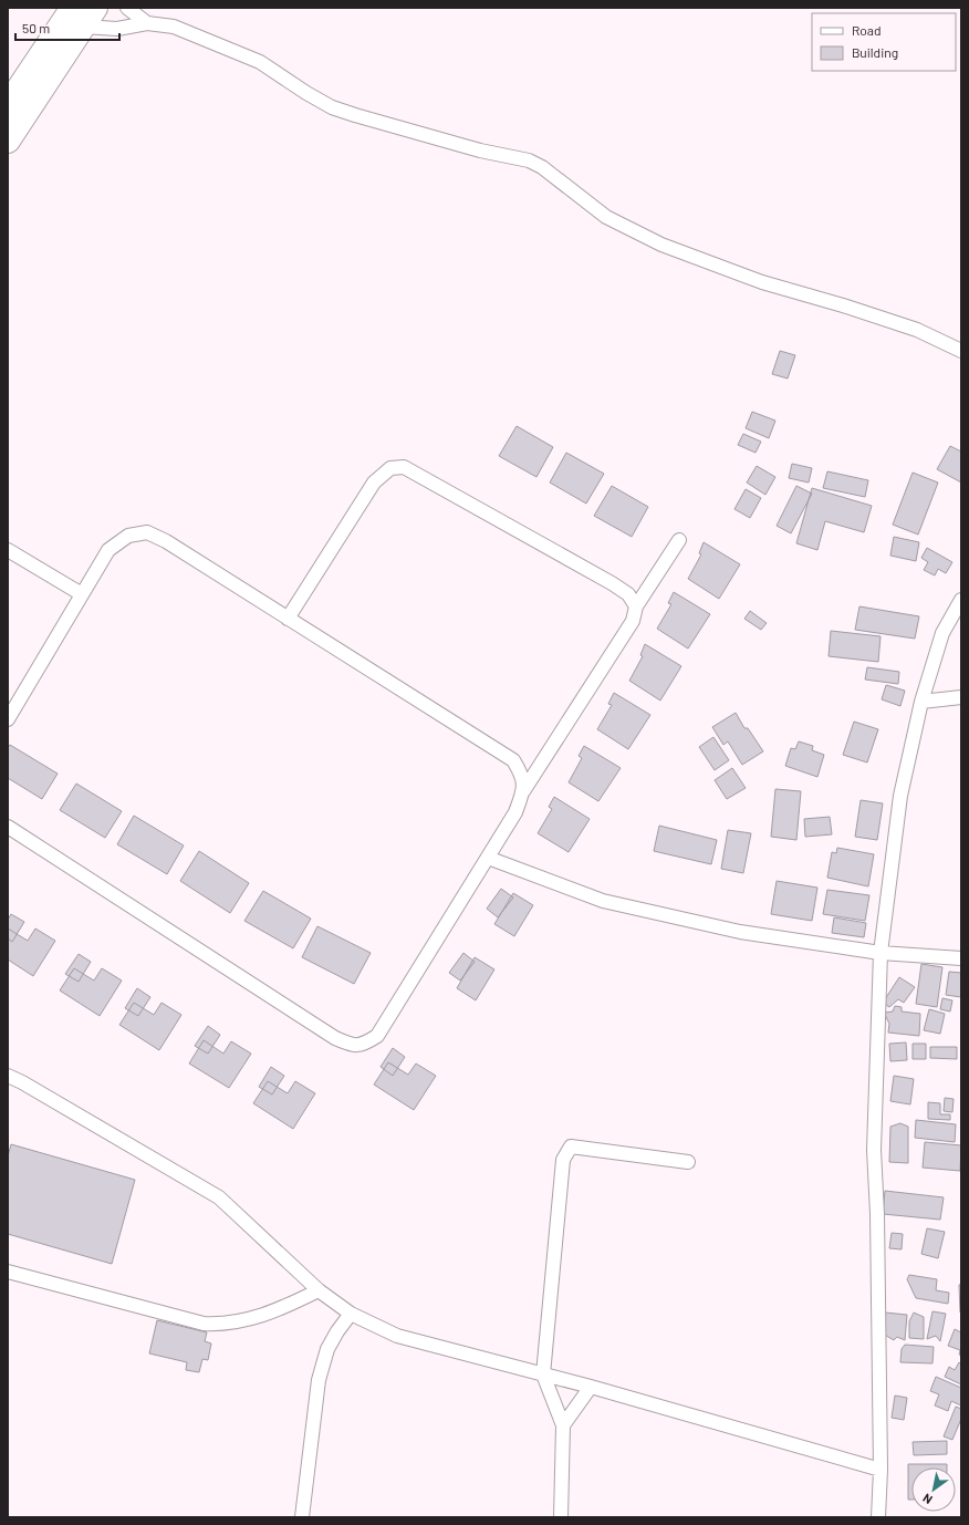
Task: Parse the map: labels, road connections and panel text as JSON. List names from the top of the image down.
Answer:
{
  "legend": ["Road", "Building"],
  "scale_bar": "50 m",
  "north": "bottom left"
}
